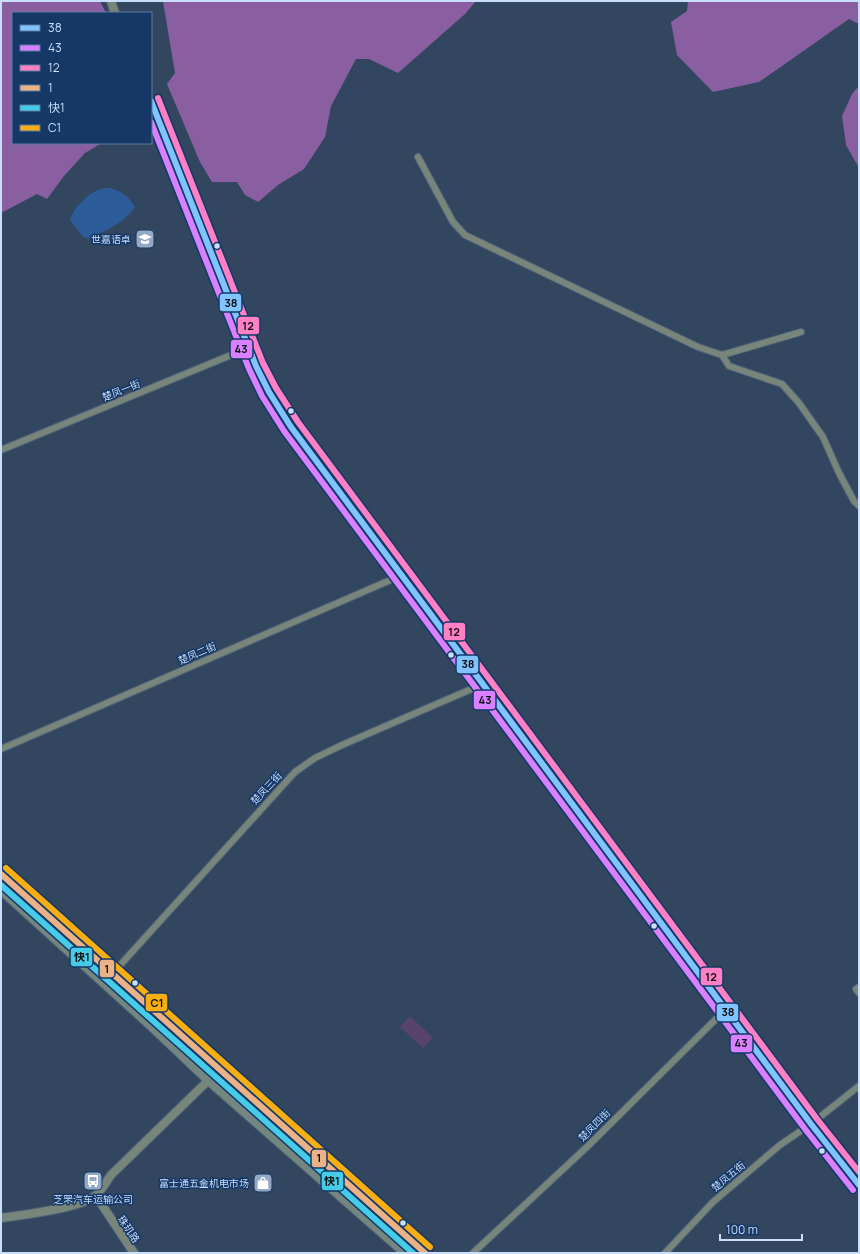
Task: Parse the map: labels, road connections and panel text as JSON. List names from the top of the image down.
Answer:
{
  "streets": {
    "street": [
      "楚凤一街",
      "楚凤二街",
      "楚凤三街",
      "楚凤四街",
      "楚凤五街",
      "珠玑路"
    ]
  },
  "places": {
    "school or university": ["世嘉语卓"],
    "bus stop": ["芝罘汽车运输公司"],
    "shop": ["富士通五金机电市场"]
  },
  "lines": [
    "transit line 12",
    "transit line 38",
    "transit line 43",
    "transit line C1",
    "transit line 1",
    "transit line 快1"
  ],
  "legend": [
    "38",
    "43",
    "12",
    "1",
    "快1",
    "C1"
  ],
  "scale_bar": "100 m"
}
